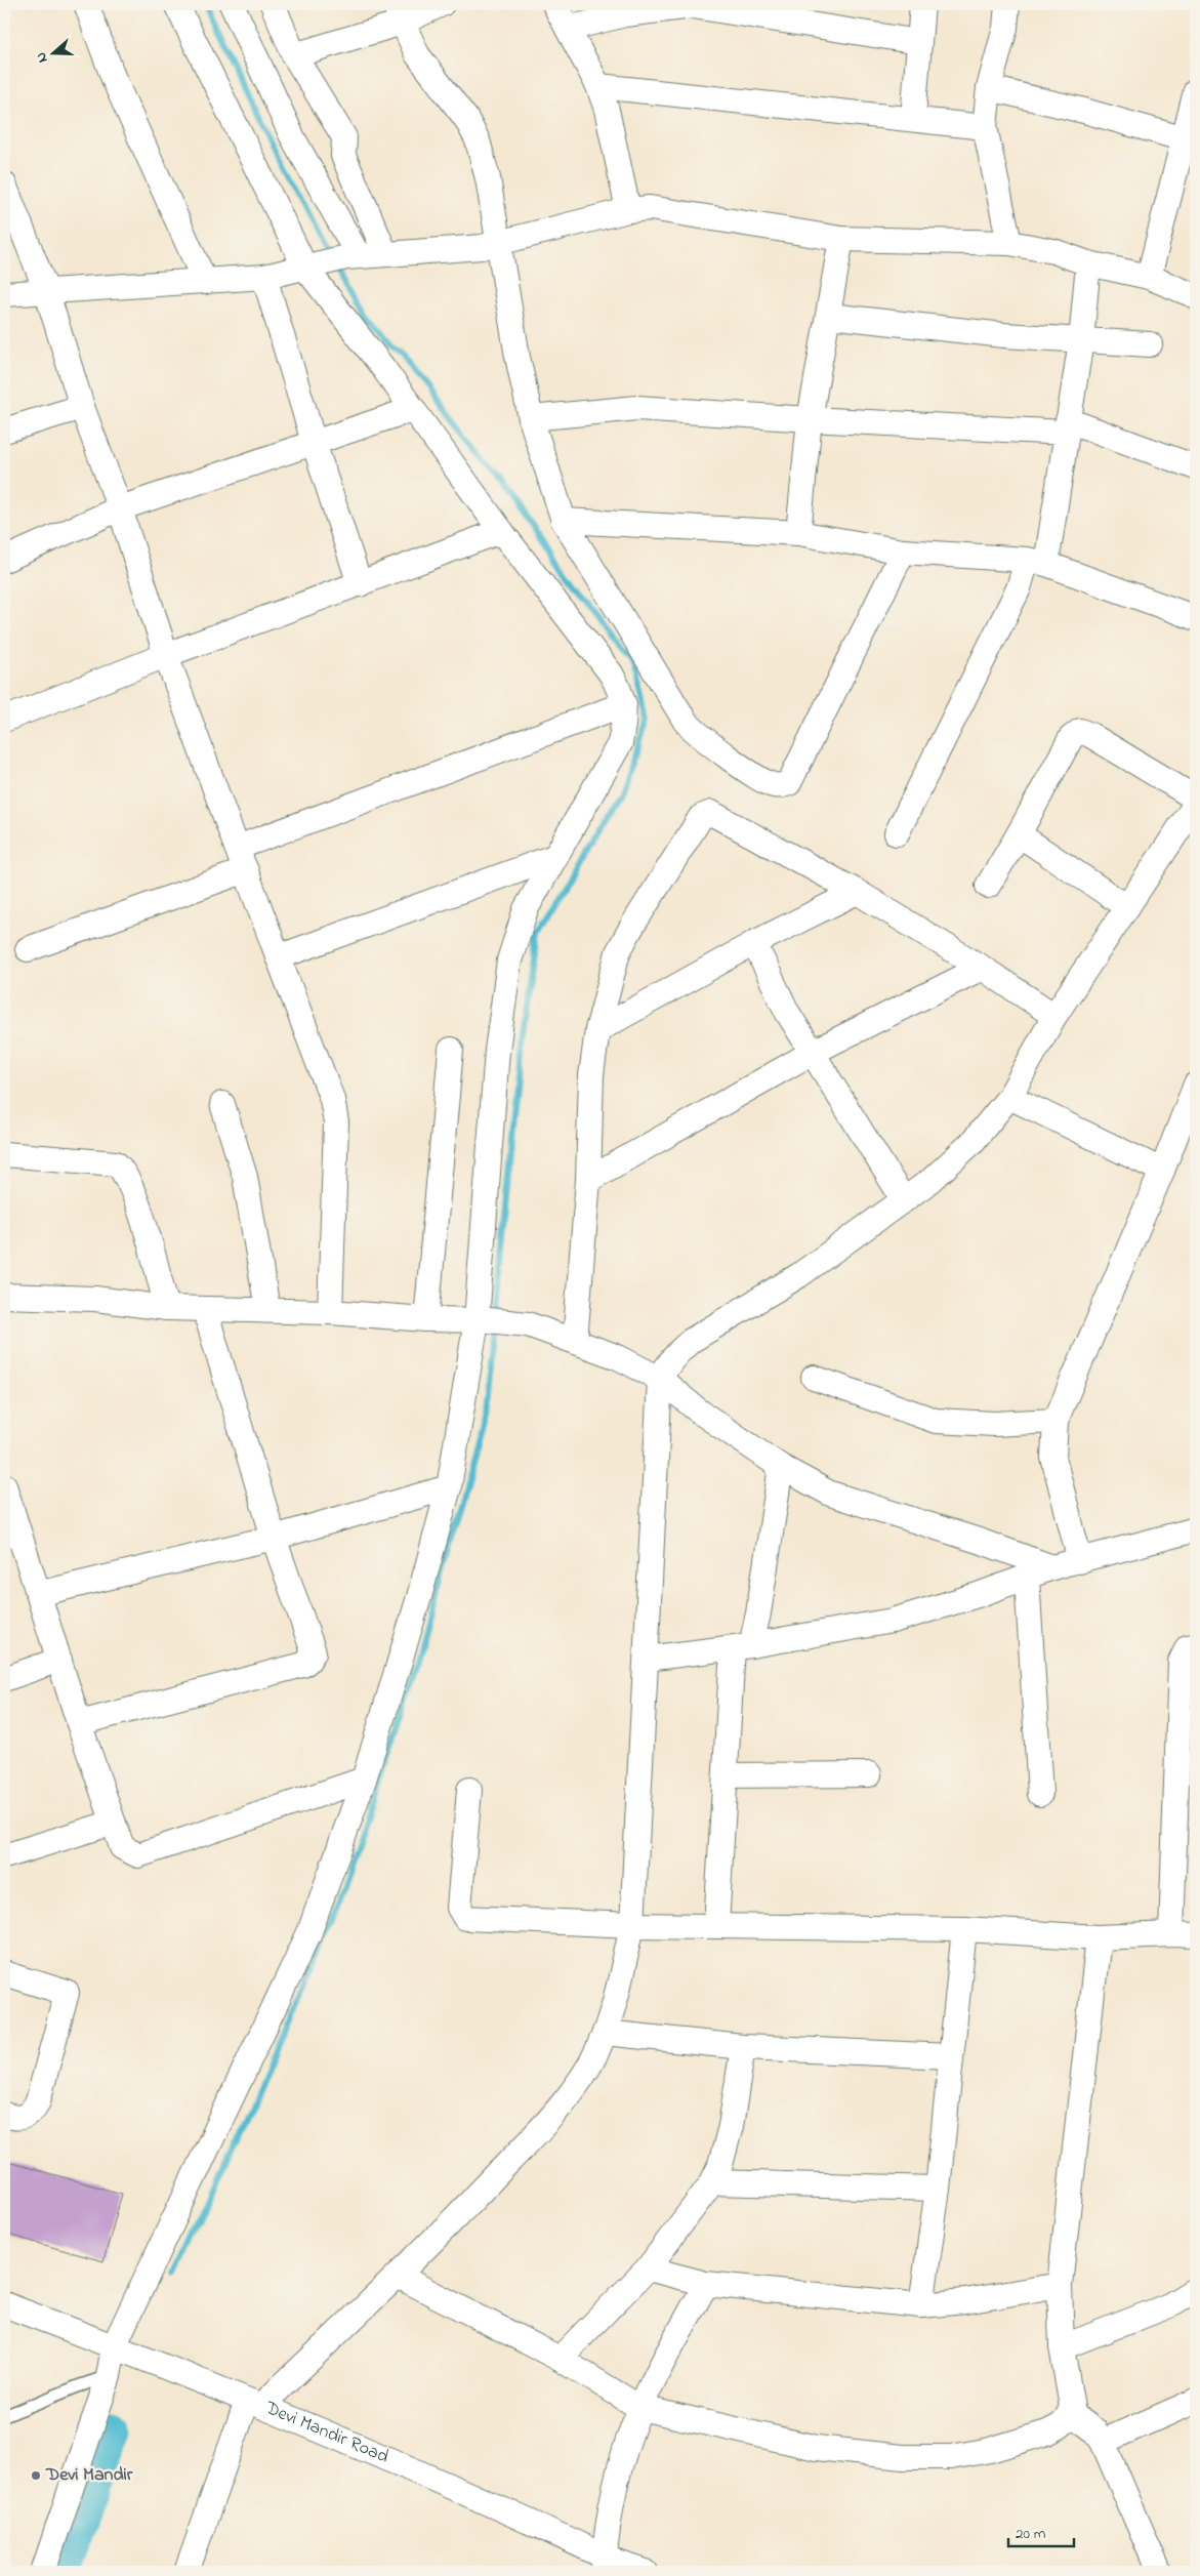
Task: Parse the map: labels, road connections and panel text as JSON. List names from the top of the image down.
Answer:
{
  "streets": {
    "street": ["Devi Mandir Road"]
  },
  "places": ["Devi Mandir"],
  "scale_bar": "20 m",
  "north": "left"
}
